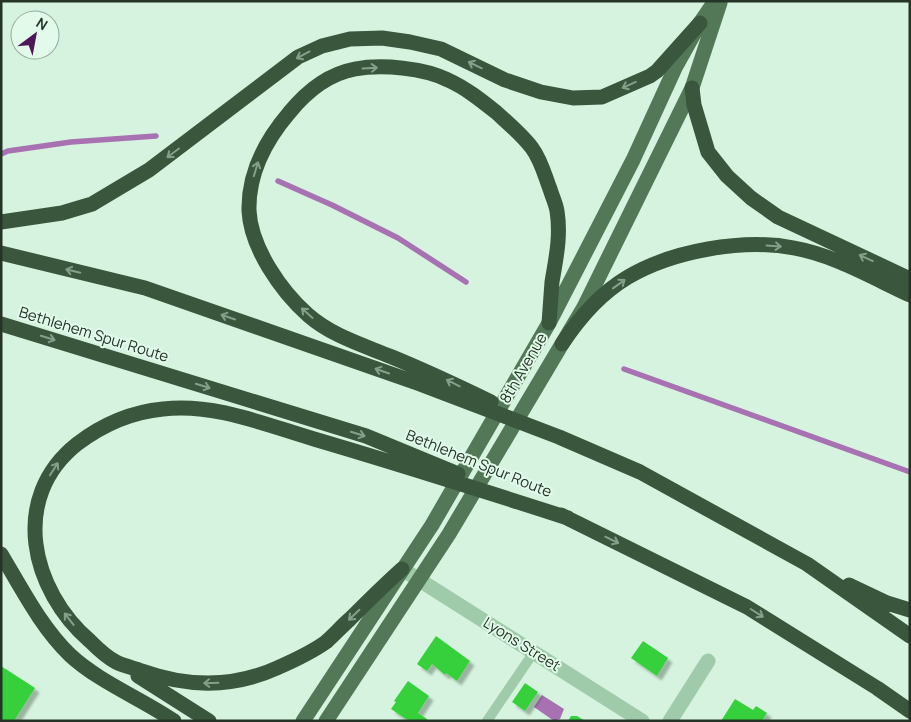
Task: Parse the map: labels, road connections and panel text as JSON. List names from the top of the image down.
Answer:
{
  "streets": {
    "highway": ["Bethlehem Spur Route"],
    "main road": ["8th Avenue"],
    "street": ["Lyons Street"]
  },
  "crossings": [
    ["8th Avenue", "Lyons Street"]
  ],
  "north": "top right"
}
